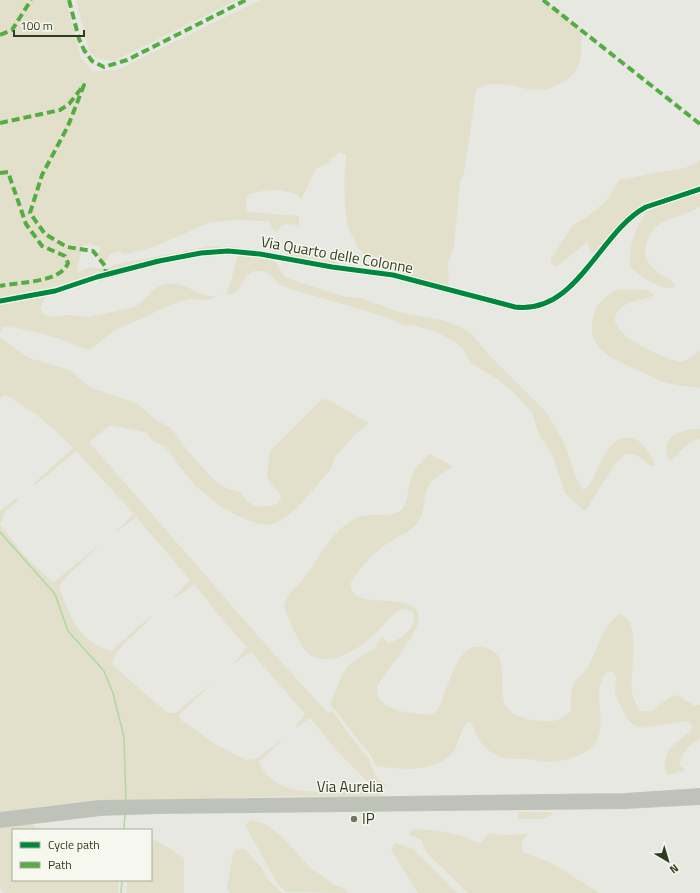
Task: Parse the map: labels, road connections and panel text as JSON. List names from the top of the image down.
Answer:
{
  "streets": {
    "highway": ["Via Aurelia"],
    "street": ["Via Quarto delle Colonne"]
  },
  "places": ["IP"],
  "legend": ["Cycle path", "Path"],
  "scale_bar": "100 m",
  "north": "bottom right"
}
